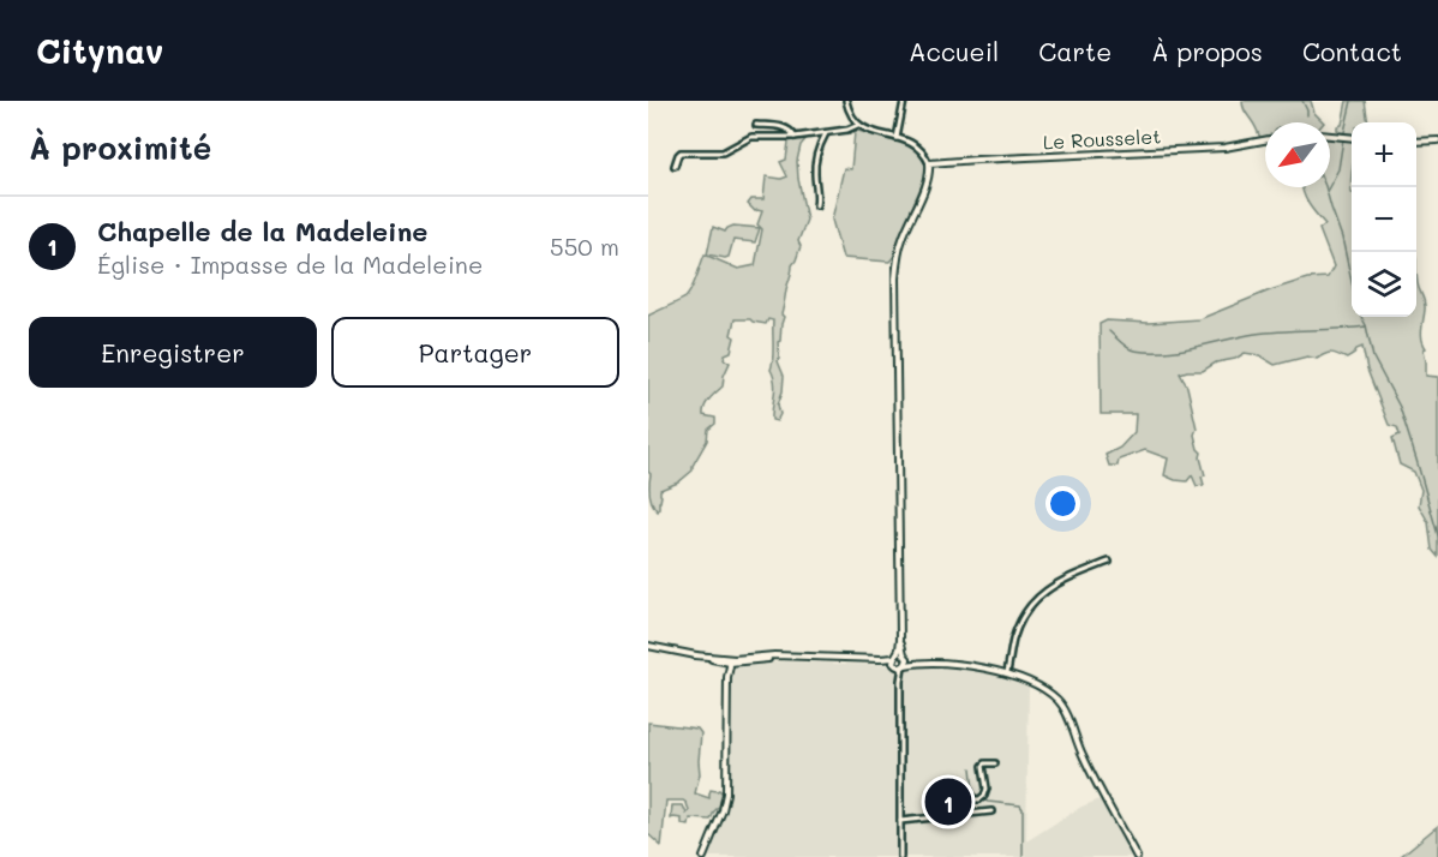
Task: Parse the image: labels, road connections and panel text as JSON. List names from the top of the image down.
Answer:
{
  "streets": {
    "street": ["Le Rousselet"]
  },
  "north": "bottom left",
  "page": {
    "header": "Citynav",
    "nav": [
      "Accueil",
      "Carte",
      "À propos",
      "Contact"
    ],
    "heading": "À proximité",
    "map_buttons": ["+", "−"],
    "list": [
      {
        "mark": "1",
        "name": "Chapelle de la Madeleine",
        "note": "Église · Impasse de la Madeleine",
        "value": "550 m"
      }
    ],
    "buttons": ["Enregistrer", "Partager"],
    "pins": "1"
  }
}
